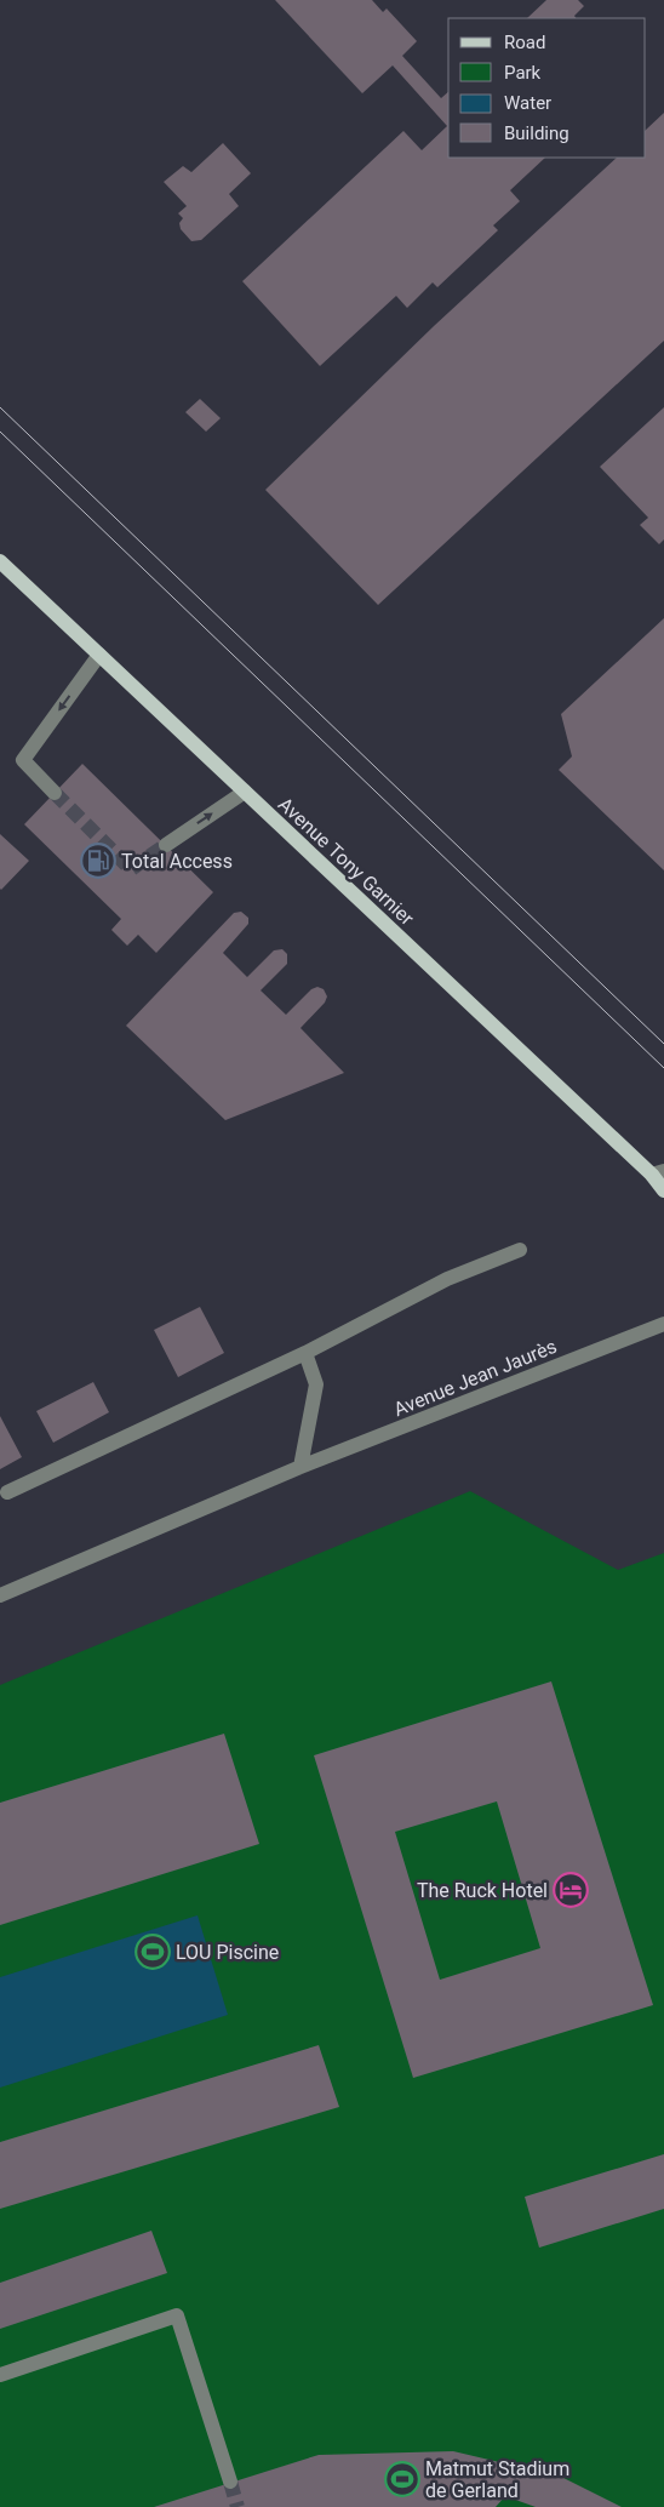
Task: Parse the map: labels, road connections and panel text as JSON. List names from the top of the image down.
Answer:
{
  "streets": {
    "main road": ["Avenue Tony Garnier"],
    "street": ["Avenue Jean Jaurès"]
  },
  "places": {
    "fuel station": ["Total Access"],
    "hotel": ["The Ruck Hotel"],
    "sports": ["LOU Piscine", "Matmut Stadium de Gerland"]
  },
  "legend": [
    "Road",
    "Park",
    "Water",
    "Building"
  ]
}
